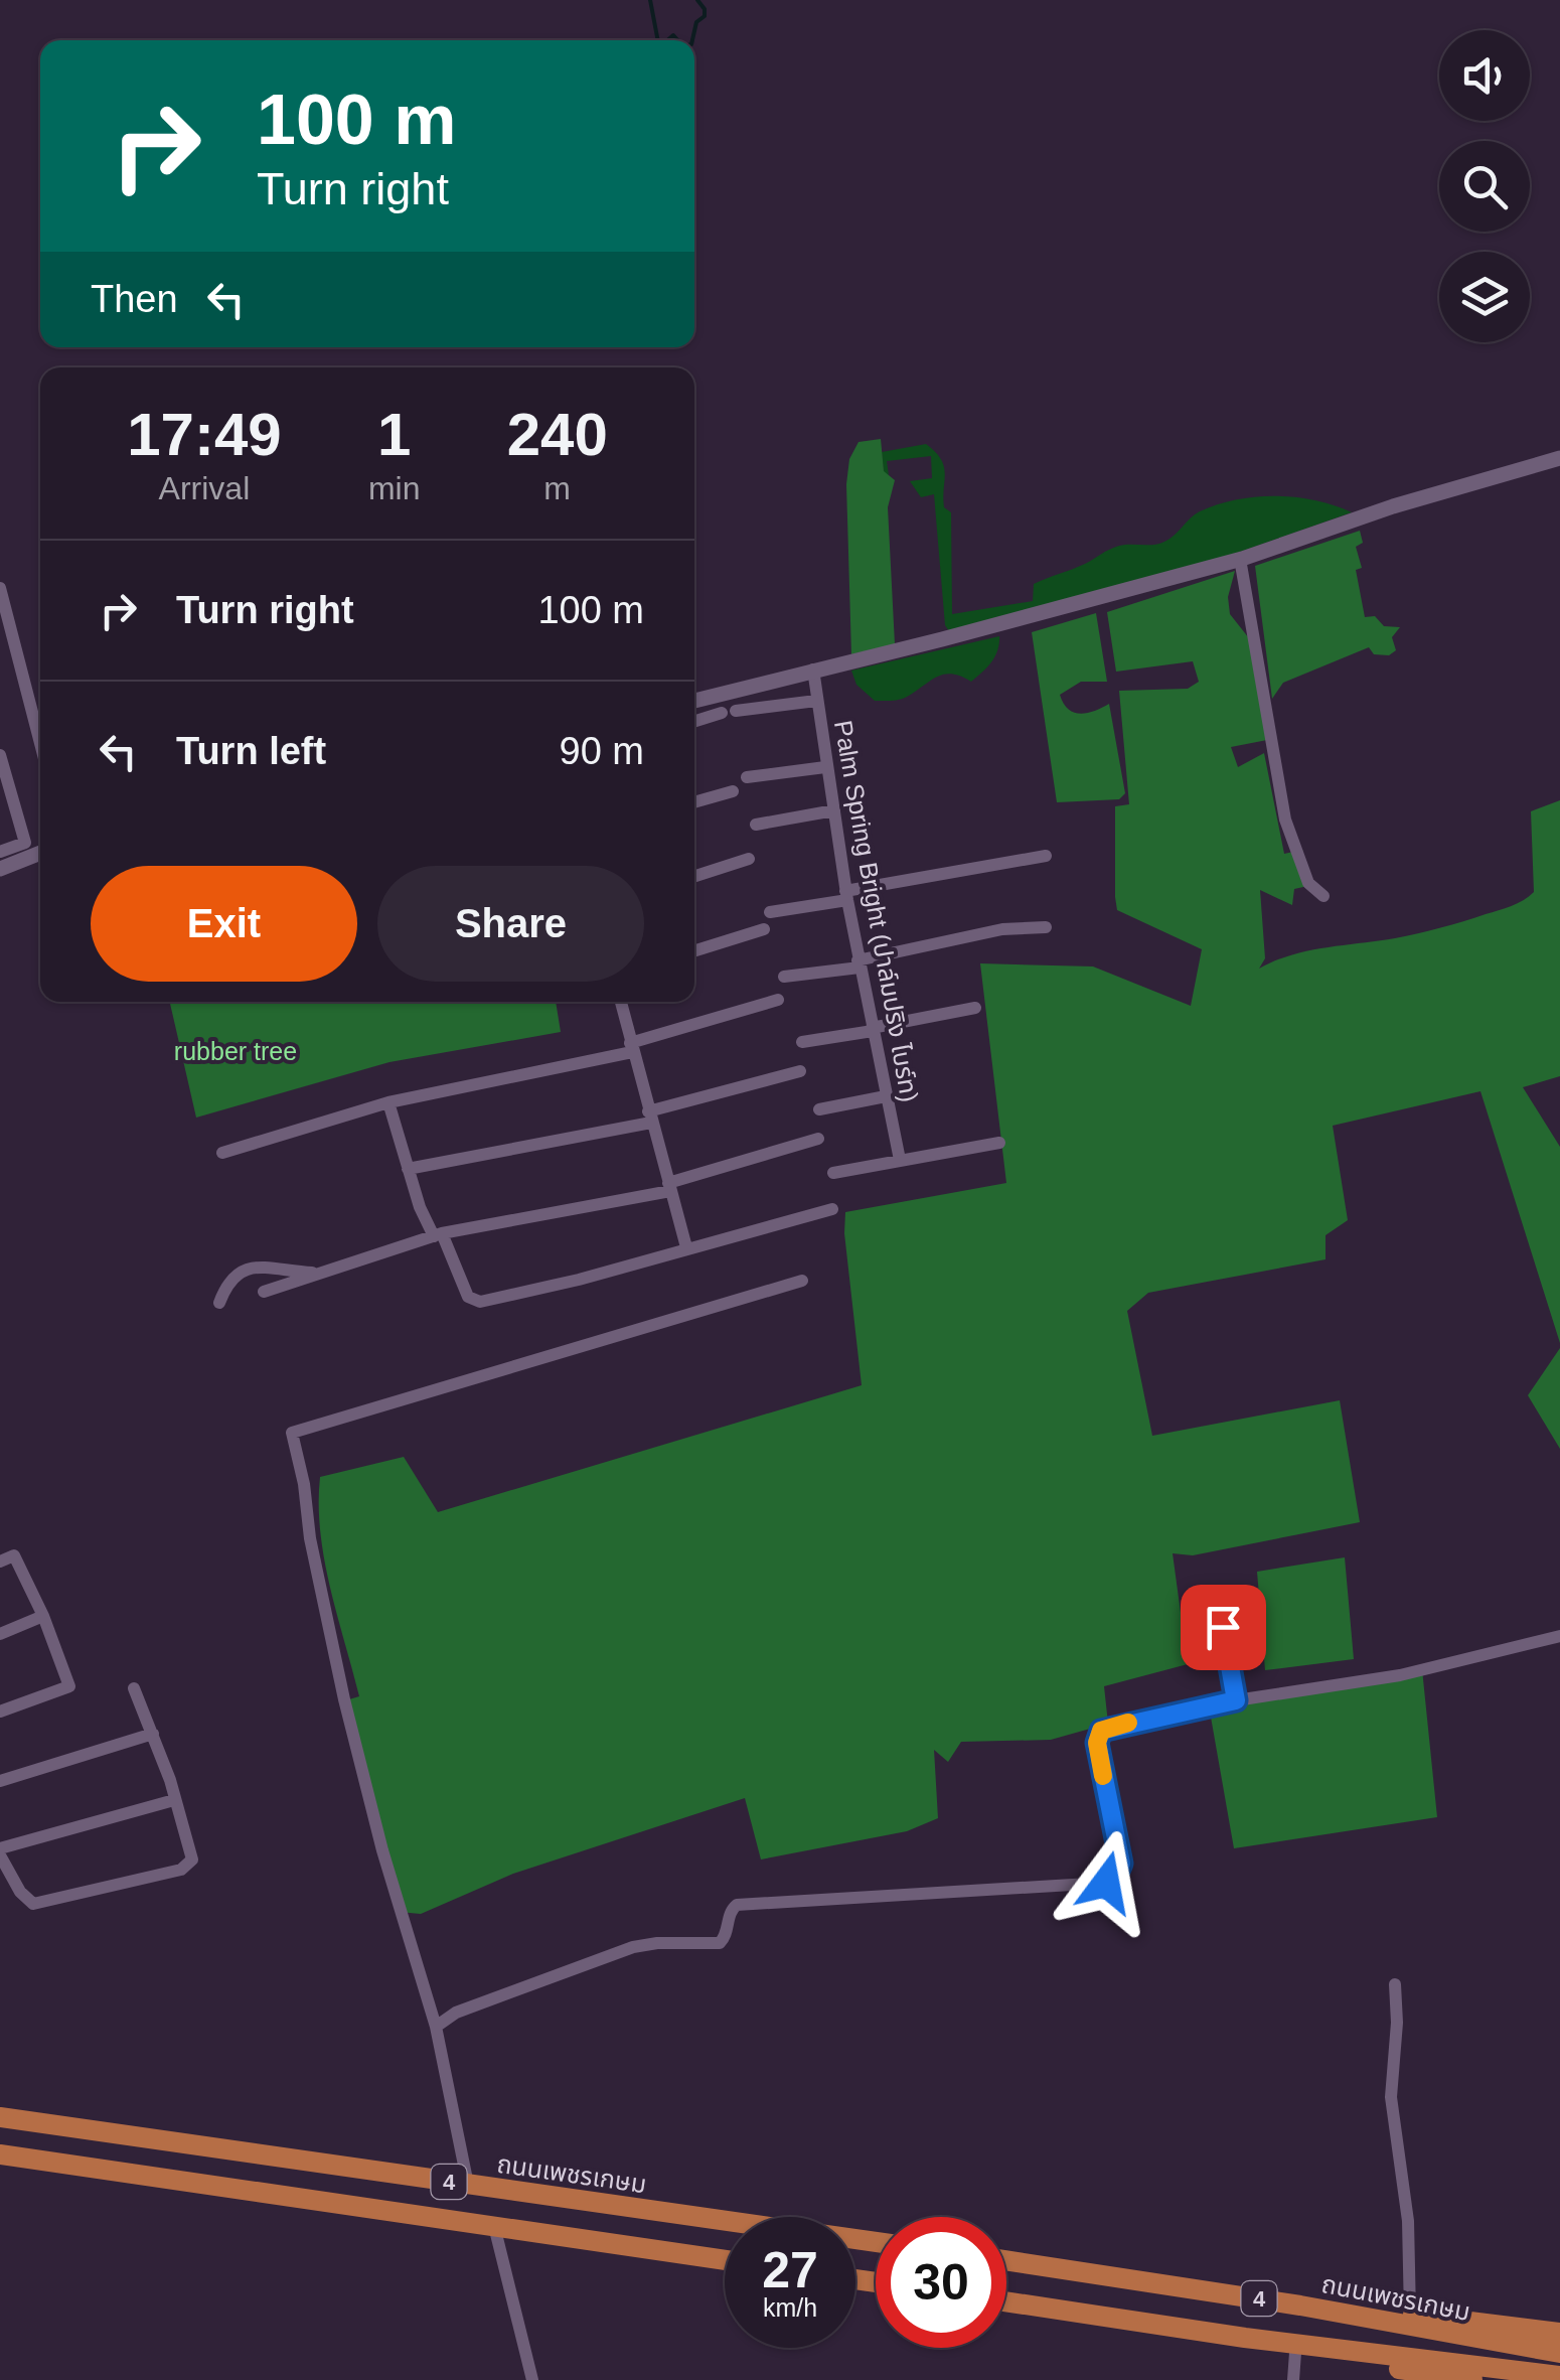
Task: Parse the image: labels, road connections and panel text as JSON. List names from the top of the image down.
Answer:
{
  "streets": {
    "highway": ["ถนนเพชรเกษม", "4"],
    "street": ["Palm Spring Bright (ปาล์มปริง ไบร์ท)"]
  },
  "parks": ["rubber tree"],
  "page": {
    "turn": ["100 m", "Turn right"],
    "then": "Then",
    "eta": [
      "17:49",
      "Arrival",
      "1",
      "min",
      "240",
      "m"
    ],
    "list": [
      {
        "name": "Turn right",
        "value": "100 m"
      },
      {
        "name": "Turn left",
        "value": "90 m"
      }
    ],
    "buttons": ["Exit", "Share"],
    "speed": "27 km/h",
    "limit": "30"
  }
}
